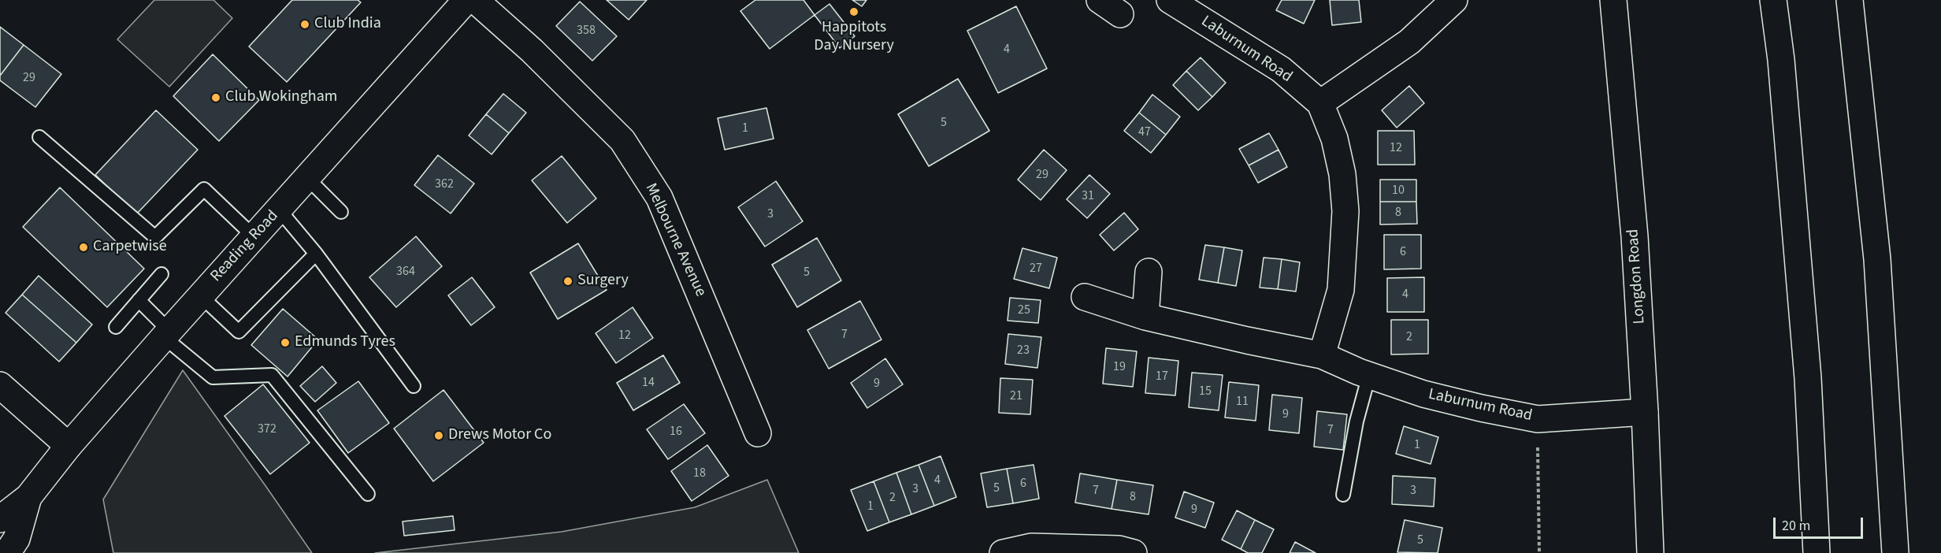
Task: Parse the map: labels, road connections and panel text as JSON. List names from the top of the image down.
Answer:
{
  "streets": {
    "main road": [
      "Laburnum Road",
      "Melbourne Avenue",
      "Reading Road",
      "Longdon Road"
    ]
  },
  "crossings": [
    ["Laburnum Road", "Longdon Road"]
  ],
  "places": [
    "Happitots Day Nursery",
    "Club India",
    "Club Wokingham",
    "Carpetwise",
    "Surgery",
    "Edmunds Tyres",
    "Drews Motor Co"
  ],
  "house_numbers": [
    "358",
    "4",
    "29",
    "5",
    "1",
    "47",
    "12",
    "29",
    "362",
    "10",
    "31",
    "8",
    "3",
    "6",
    "27",
    "364",
    "5",
    "4",
    "25",
    "7",
    "12",
    "2",
    "23",
    "19",
    "17",
    "14",
    "9",
    "15",
    "21",
    "11",
    "9",
    "372",
    "7",
    "16",
    "1",
    "18",
    "4",
    "6",
    "5",
    "3",
    "7",
    "3",
    "8",
    "2",
    "1",
    "9",
    "5"
  ],
  "scale_bar": "20 m"
}
